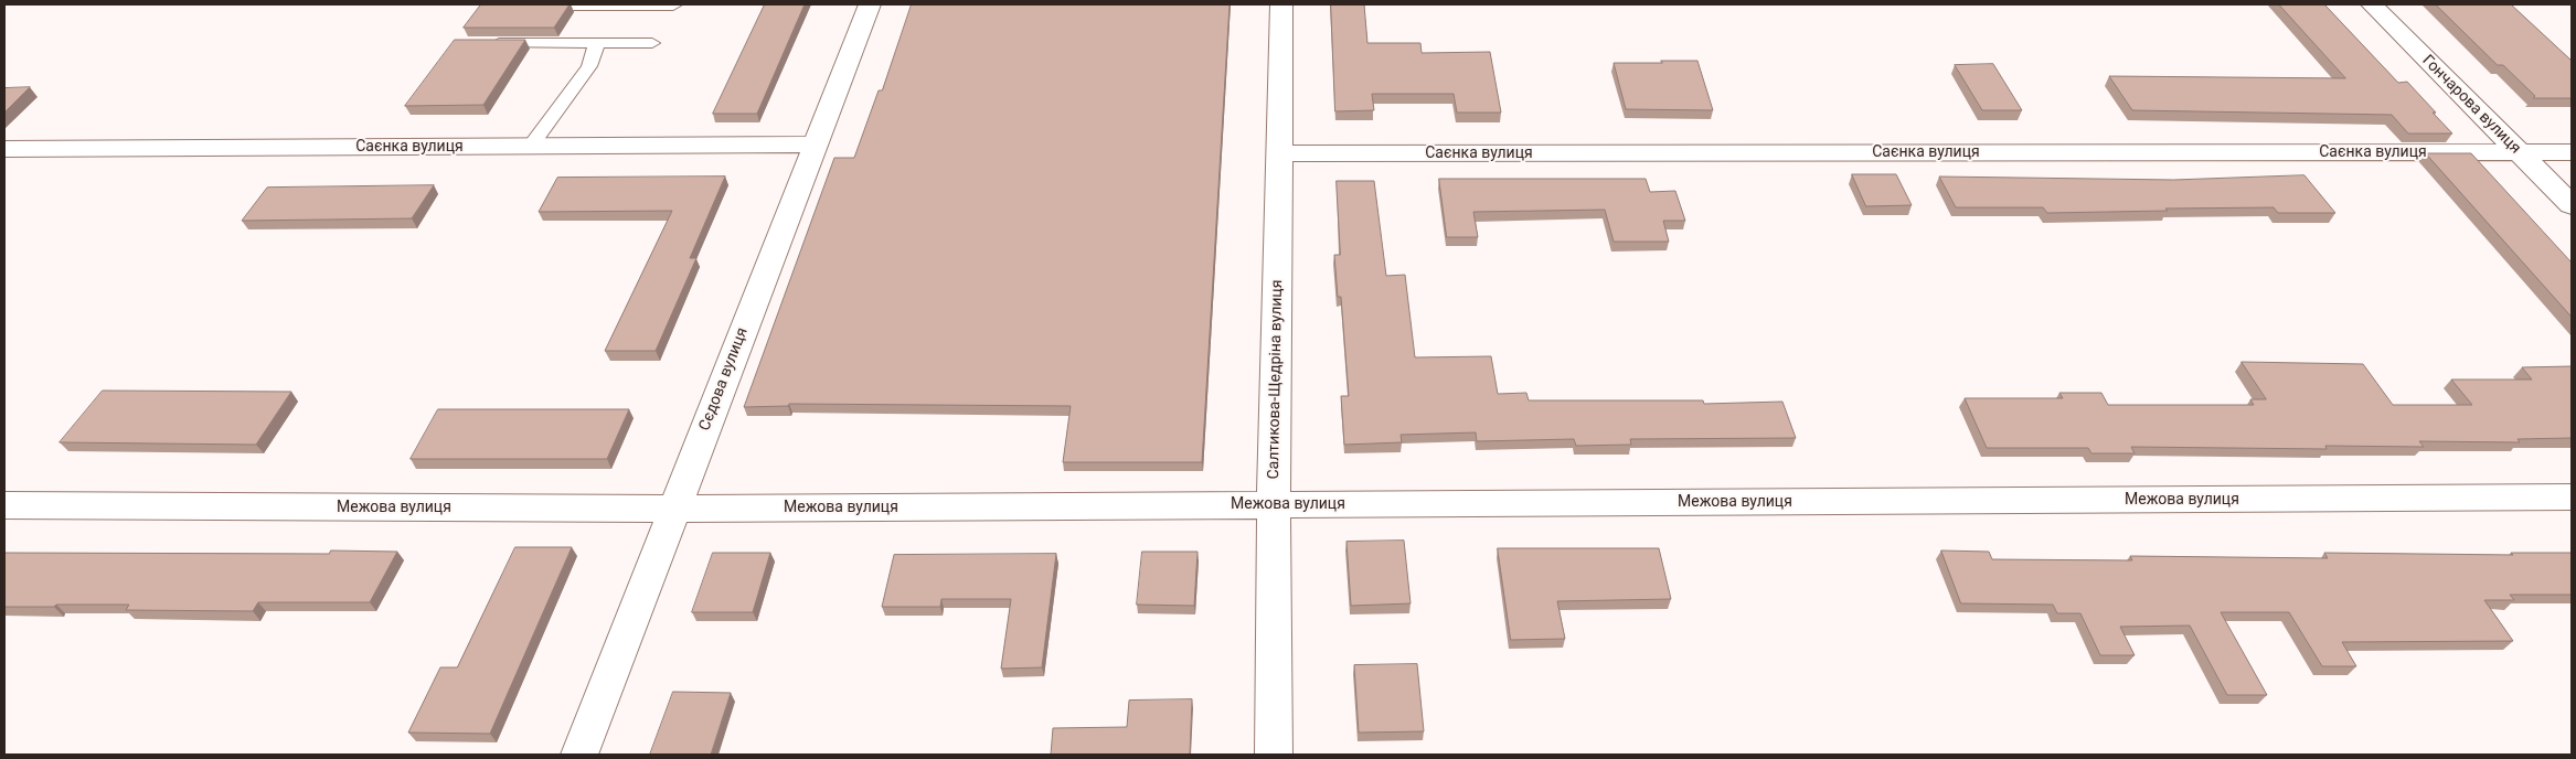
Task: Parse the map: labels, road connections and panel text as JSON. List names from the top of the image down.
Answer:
{
  "streets": {
    "street": [
      "Гончарова вулиця",
      "Саєнка вулиця",
      "Сєдова вулиця",
      "Салтикова-Щедріна вулиця",
      "Межова вулиця"
    ]
  },
  "crossings": [
    ["Гончарова вулиця", "Саєнка вулиця"],
    ["Саєнка вулиця", "Сєдова вулиця"],
    ["Саєнка вулиця", "Салтикова-Щедріна вулиця"],
    ["Сєдова вулиця", "Межова вулиця"],
    ["Салтикова-Щедріна вулиця", "Межова вулиця"]
  ]
}
